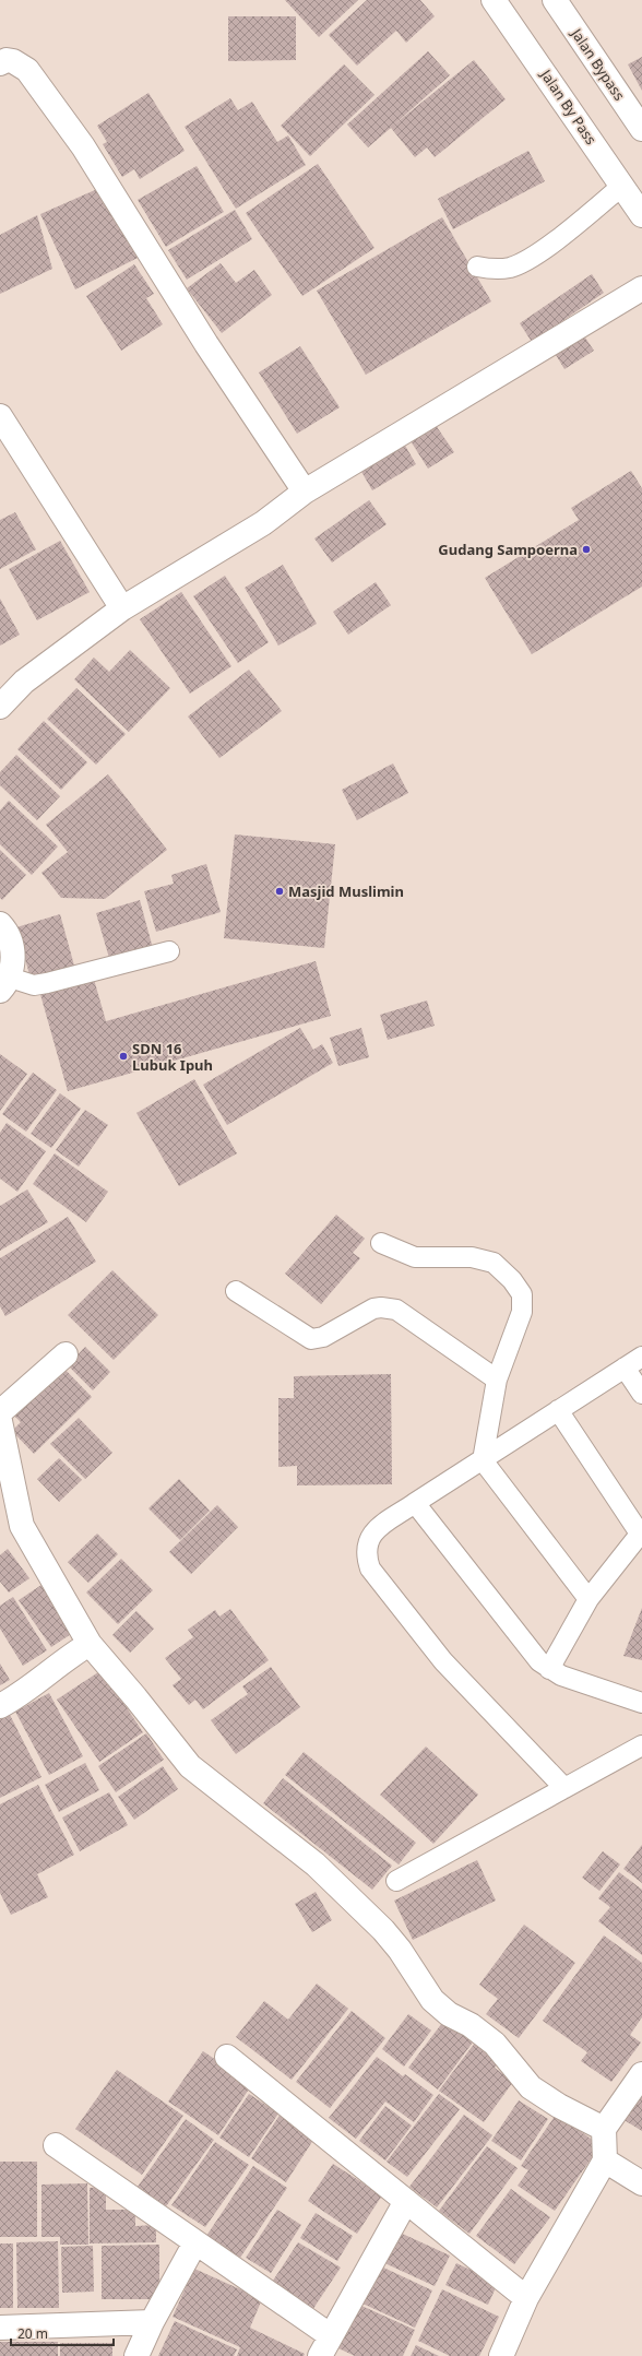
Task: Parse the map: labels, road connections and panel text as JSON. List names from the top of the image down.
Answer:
{
  "streets": {
    "main road": ["Jalan Bypass", "Jalan By Pass"]
  },
  "places": ["Gudang Sampoerna", "Masjid Muslimin", "SDN 16 Lubuk Ipuh"],
  "scale_bar": "20 m"
}
